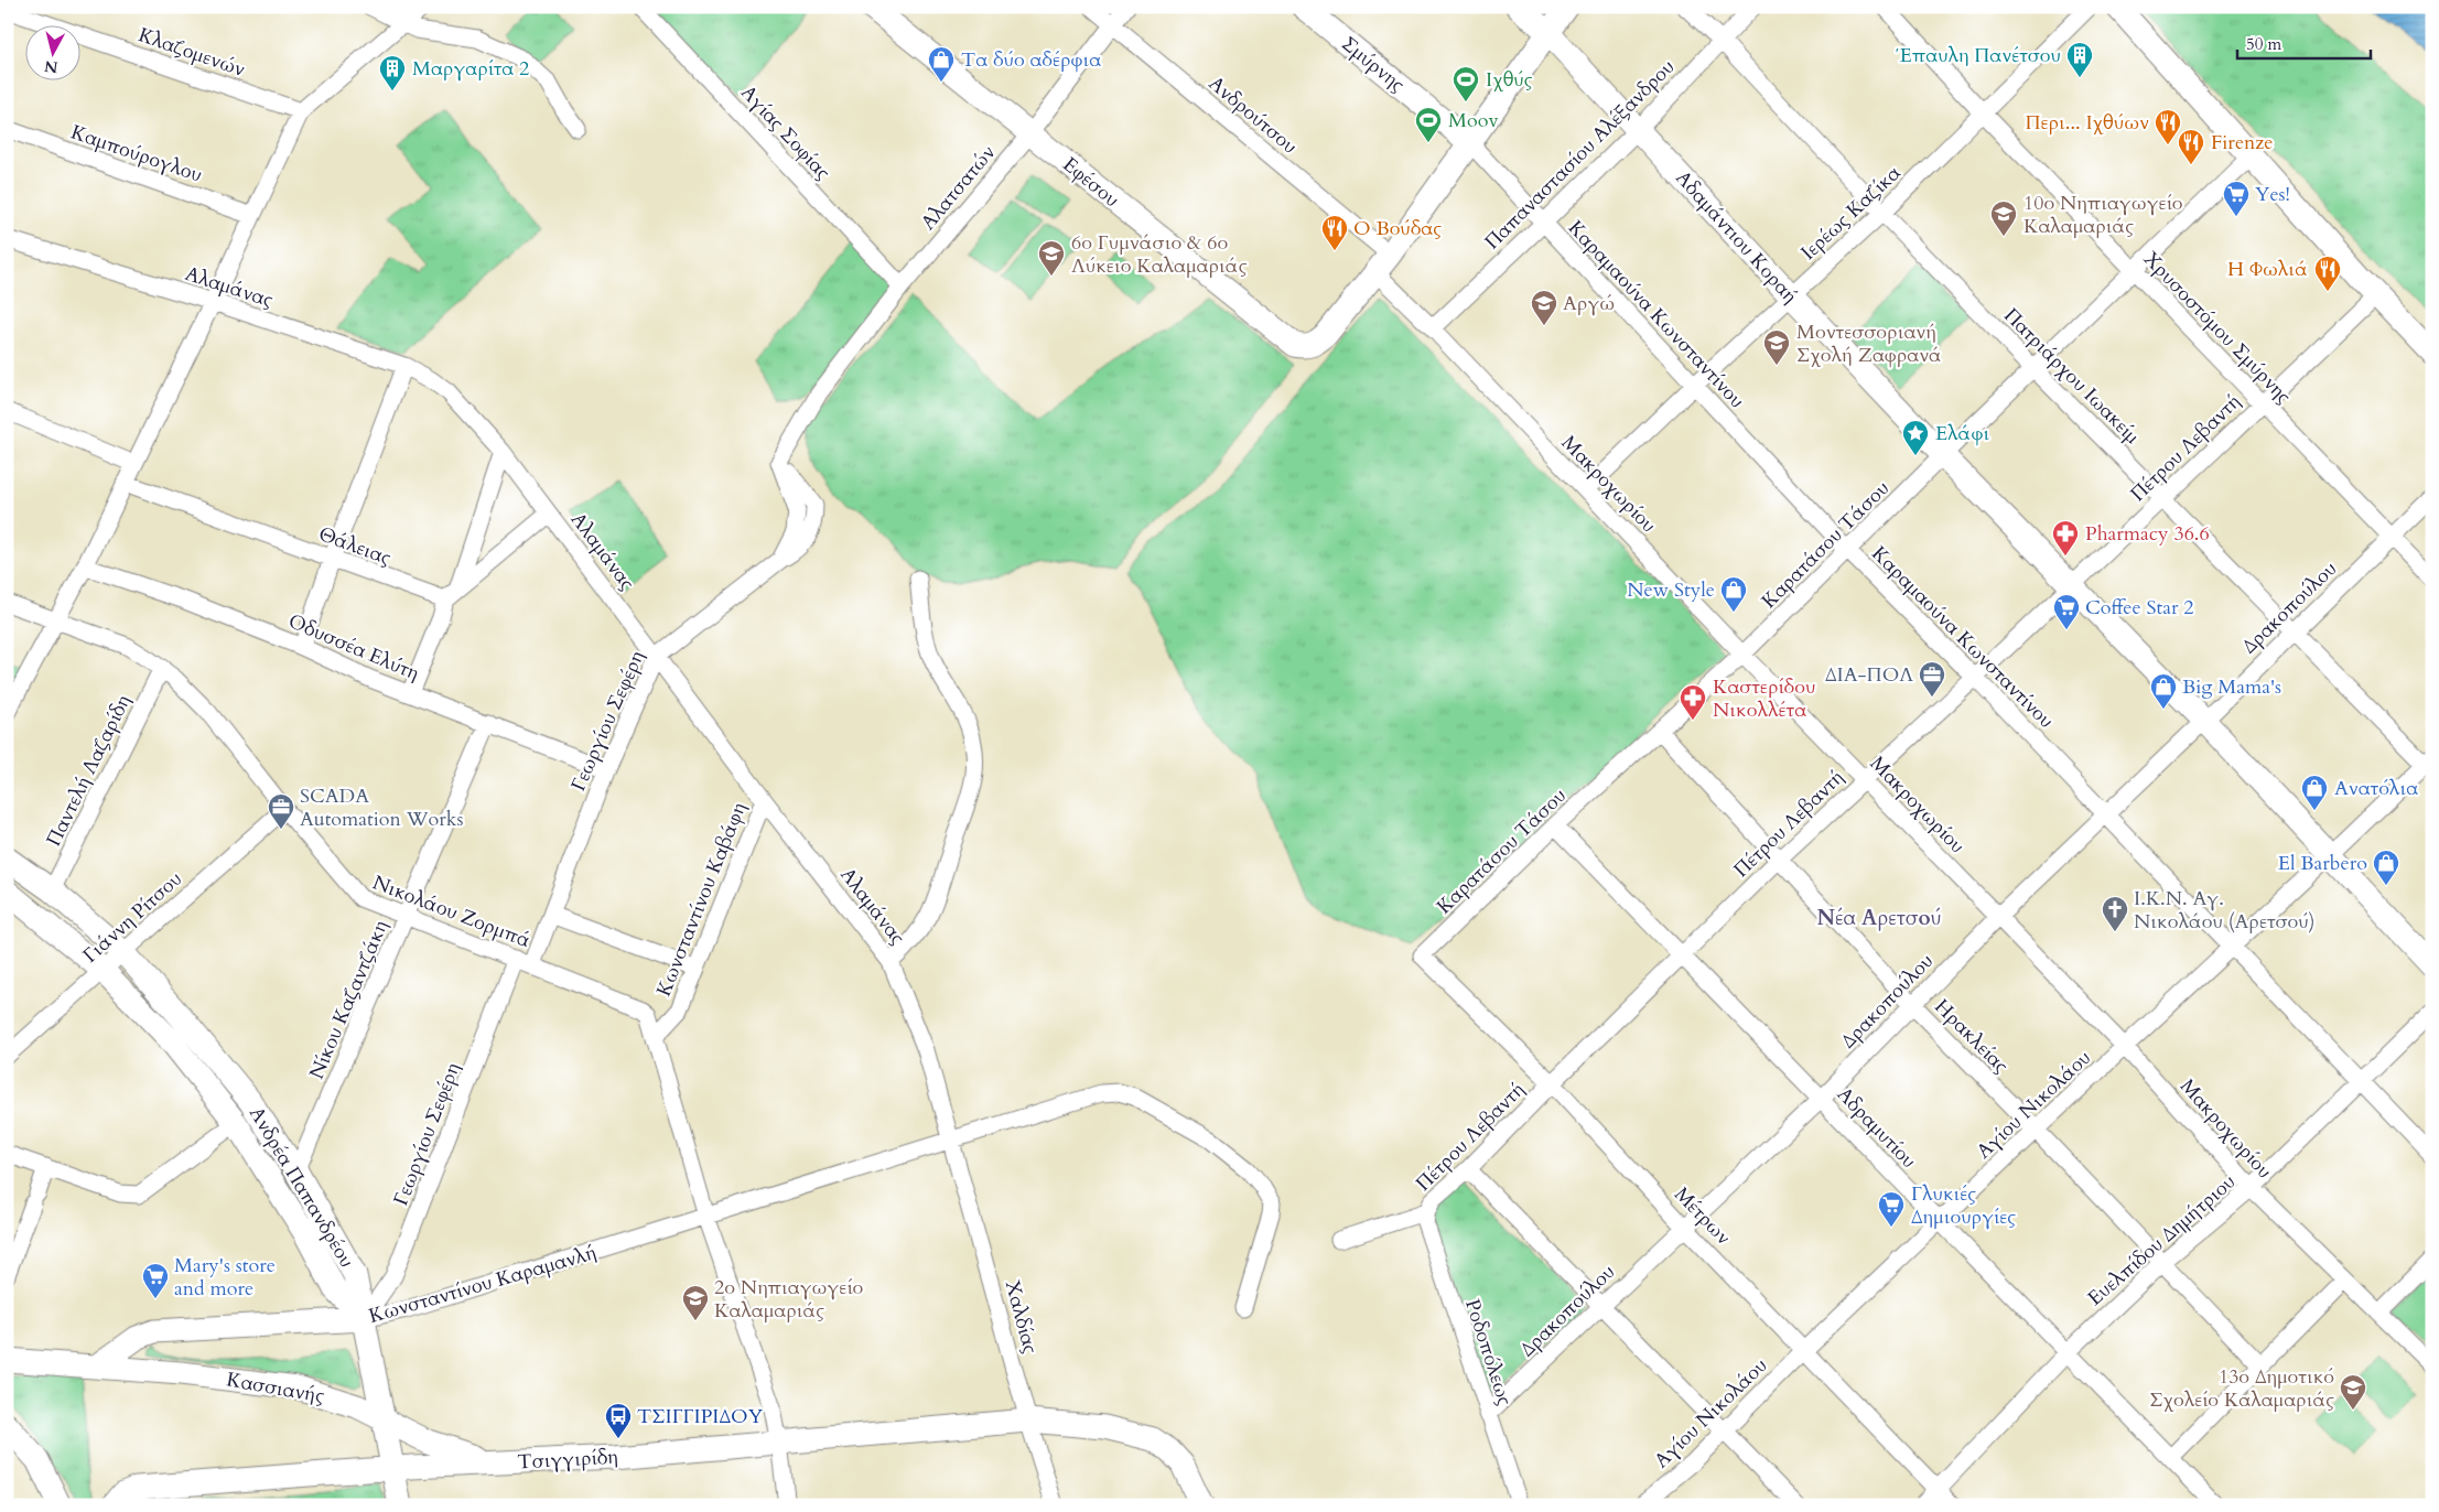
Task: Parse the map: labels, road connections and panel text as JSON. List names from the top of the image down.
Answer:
{
  "streets": {
    "main road": [
      "Σμύρνης",
      "Εφέσου",
      "Αδαμάντιου Κοραή",
      "Ανδρέα Παπανδρέου",
      "Κωνσταντίνου Καραμανλή",
      "Κασσιανής",
      "Τσιγγιρίδη"
    ],
    "street": [
      "Κλαζομενών",
      "Ανδρούτσου",
      "Αγίας Σοφίας",
      "Καμπούρογλου",
      "Παπαναστασίου Αλέξανδρου",
      "Αλατσατών",
      "Ιερέως Καζίκα",
      "Αλαμάνας",
      "Καραμαούνα Κωνσταντίνου",
      "Χρυσοστόμου Σμύρνης",
      "Πατριάρχου Ιωακείμ",
      "Πέτρου Λεβαντή",
      "Μακροχωρίου",
      "Καρατάσου Τάσου",
      "Θάλειας",
      "Δρακοπούλου",
      "Οδυσσέα Ελύτη",
      "Γεωργίου Σεφέρη",
      "Παντελή Λαζαρίδη",
      "Κωνσταντίνου Καβάφη",
      "Νικολάου Ζορμπά",
      "Γιάννη Ρίτσου",
      "Νίκου Καζαντζάκη",
      "Ηρακλείας",
      "Αγίου Νικολάου",
      "Αδραμυτίου",
      "Μέτρων",
      "Ευελπίδου Δημήτριου",
      "Χαλδίας",
      "Ροδοπόλεως"
    ]
  },
  "crossings": [
    ["Σμύρνης", "Καραμαούνα Κωνσταντίνου"],
    ["Ανδρούτσου", "Εφέσου"],
    ["Ανδρούτσου", "Αλατσατών"],
    ["Ανδρούτσου", "Μακροχωρίου"],
    ["Αγίας Σοφίας", "Αλατσατών"],
    ["Παπαναστασίου Αλέξανδρου", "Αδαμάντιου Κοραή"],
    ["Παπαναστασίου Αλέξανδρου", "Καραμαούνα Κωνσταντίνου"],
    ["Παπαναστασίου Αλέξανδρου", "Πατριάρχου Ιωακείμ"],
    ["Παπαναστασίου Αλέξανδρου", "Μακροχωρίου"],
    ["Εφέσου", "Αλατσατών"],
    ["Εφέσου", "Μακροχωρίου"],
    ["Αλατσατών", "Γεωργίου Σεφέρη"],
    ["Ιερέως Καζίκα", "Αδαμάντιου Κοραή"],
    ["Ιερέως Καζίκα", "Καραμαούνα Κωνσταντίνου"],
    ["Ιερέως Καζίκα", "Χρυσοστόμου Σμύρνης"],
    ["Ιερέως Καζίκα", "Πατριάρχου Ιωακείμ"],
    ["Ιερέως Καζίκα", "Μακροχωρίου"],
    ["Αδαμάντιου Κοραή", "Πέτρου Λεβαντή"],
    ["Αδαμάντιου Κοραή", "Καρατάσου Τάσου"],
    ["Αδαμάντιου Κοραή", "Δρακοπούλου"],
    ["Αδαμάντιου Κοραή", "Αγίου Νικολάου"],
    ["Αλαμάνας", "Γεωργίου Σεφέρη"],
    ["Αλαμάνας", "Κωνσταντίνου Καβάφη"],
    ["Αλαμάνας", "Κωνσταντίνου Καραμανλή"],
    ["Αλαμάνας", "Χαλδίας"],
    ["Καραμαούνα Κωνσταντίνου", "Πέτρου Λεβαντή"],
    ["Καραμαούνα Κωνσταντίνου", "Καρατάσου Τάσου"],
    ["Καραμαούνα Κωνσταντίνου", "Δρακοπούλου"],
    ["Καραμαούνα Κωνσταντίνου", "Αγίου Νικολάου"],
    ["Καραμαούνα Κωνσταντίνου", "Ευελπίδου Δημήτριου"],
    ["Χρυσοστόμου Σμύρνης", "Πέτρου Λεβαντή"],
    ["Χρυσοστόμου Σμύρνης", "Καρατάσου Τάσου"],
    ["Χρυσοστόμου Σμύρνης", "Δρακοπούλου"],
    ["Πατριάρχου Ιωακείμ", "Πέτρου Λεβαντή"],
    ["Πατριάρχου Ιωακείμ", "Καρατάσου Τάσου"],
    ["Πατριάρχου Ιωακείμ", "Δρακοπούλου"],
    ["Πατριάρχου Ιωακείμ", "Αγίου Νικολάου"],
    ["Πέτρου Λεβαντή", "Μακροχωρίου"],
    ["Πέτρου Λεβαντή", "Ηρακλείας"],
    ["Πέτρου Λεβαντή", "Αδραμυτίου"],
    ["Πέτρου Λεβαντή", "Μέτρων"],
    ["Πέτρου Λεβαντή", "Ροδοπόλεως"],
    ["Μακροχωρίου", "Καρατάσου Τάσου"],
    ["Μακροχωρίου", "Δρακοπούλου"],
    ["Μακροχωρίου", "Αγίου Νικολάου"],
    ["Μακροχωρίου", "Ευελπίδου Δημήτριου"],
    ["Καρατάσου Τάσου", "Ηρακλείας"],
    ["Καρατάσου Τάσου", "Αδραμυτίου"],
    ["Καρατάσου Τάσου", "Μέτρων"],
    ["Δρακοπούλου", "Ηρακλείας"],
    ["Δρακοπούλου", "Αδραμυτίου"],
    ["Δρακοπούλου", "Μέτρων"],
    ["Δρακοπούλου", "Ροδοπόλεως"],
    ["Οδυσσέα Ελύτη", "Γεωργίου Σεφέρη"],
    ["Οδυσσέα Ελύτη", "Νίκου Καζαντζάκη"],
    ["Γεωργίου Σεφέρη", "Νικολάου Ζορμπά"],
    ["Γεωργίου Σεφέρη", "Ανδρέα Παπανδρέου"],
    ["Γεωργίου Σεφέρη", "Κωνσταντίνου Καραμανλή"],
    ["Παντελή Λαζαρίδη", "Νικολάου Ζορμπά"],
    ["Παντελή Λαζαρίδη", "Ανδρέα Παπανδρέου"],
    ["Κωνσταντίνου Καβάφη", "Νικολάου Ζορμπά"],
    ["Νικολάου Ζορμπά", "Γιάννη Ρίτσου"],
    ["Νικολάου Ζορμπά", "Νίκου Καζαντζάκη"],
    ["Νικολάου Ζορμπά", "Κωνσταντίνου Καραμανλή"],
    ["Νικολάου Ζορμπά", "Τσιγγιρίδη"],
    ["Γιάννη Ρίτσου", "Ανδρέα Παπανδρέου"],
    ["Νίκου Καζαντζάκη", "Ανδρέα Παπανδρέου"],
    ["Ηρακλείας", "Αγίου Νικολάου"],
    ["Ηρακλείας", "Ευελπίδου Δημήτριου"],
    ["Αγίου Νικολάου", "Αδραμυτίου"],
    ["Αγίου Νικολάου", "Μέτρων"],
    ["Αδραμυτίου", "Ευελπίδου Δημήτριου"],
    ["Ανδρέα Παπανδρέου", "Κωνσταντίνου Καραμανλή"],
    ["Μέτρων", "Ευελπίδου Δημήτριου"],
    ["Κωνσταντίνου Καραμανλή", "Χαλδίας"],
    ["Κωνσταντίνου Καραμανλή", "Κασσιανής"],
    ["Χαλδίας", "Τσιγγιρίδη"],
    ["Κασσιανής", "Τσιγγιρίδη"]
  ],
  "districts": ["Νέα Αρετσού"],
  "places": {
    "building": ["Έπαυλη Πανέτσου", "Μαργαρίτα 2"],
    "shop": [
      "Τα δύο αδέρφια",
      "New Style",
      "Big Mama's",
      "Ανατόλια",
      "El Barbero"
    ],
    "sports": ["Ιχθύς", "Moov"],
    "restaurant": [
      "Περι... Ιχθύων",
      "Firenze",
      "Ο Βούδας",
      "Η Φωλιά"
    ],
    "supermarket": [
      "Yes!",
      "Coffee Star 2",
      "Γλυκιές Δημιουργίες",
      "Mary's store and more"
    ],
    "school or university": [
      "10ο Νηπιαγωγείο Καλαμαριάς",
      "6ο Γυμνάσιο & 6ο Λύκειο Καλαμαριάς",
      "Αργώ",
      "Μοντεσσοριανή Σχολή Ζαφρανά",
      "2ο Νηπιαγωγείο Καλαμαριάς",
      "13ο Δημοτικό Σχολείο Καλαμαριάς"
    ],
    "place": ["Ελάφι"],
    "pharmacy": ["Pharmacy 36.6", "Καστερίδου Νικολλέτα"],
    "office": ["ΔΙΑ-ΠΟΛ", "SCADA Automation Works"],
    "church": ["Ι.Κ.Ν. Αγ. Νικολάου (Αρετσού)"],
    "bus stop": ["ΤΣΙΓΓΙΡΙΔΟΥ"]
  },
  "scale_bar": "50 m",
  "north": "bottom"
}
